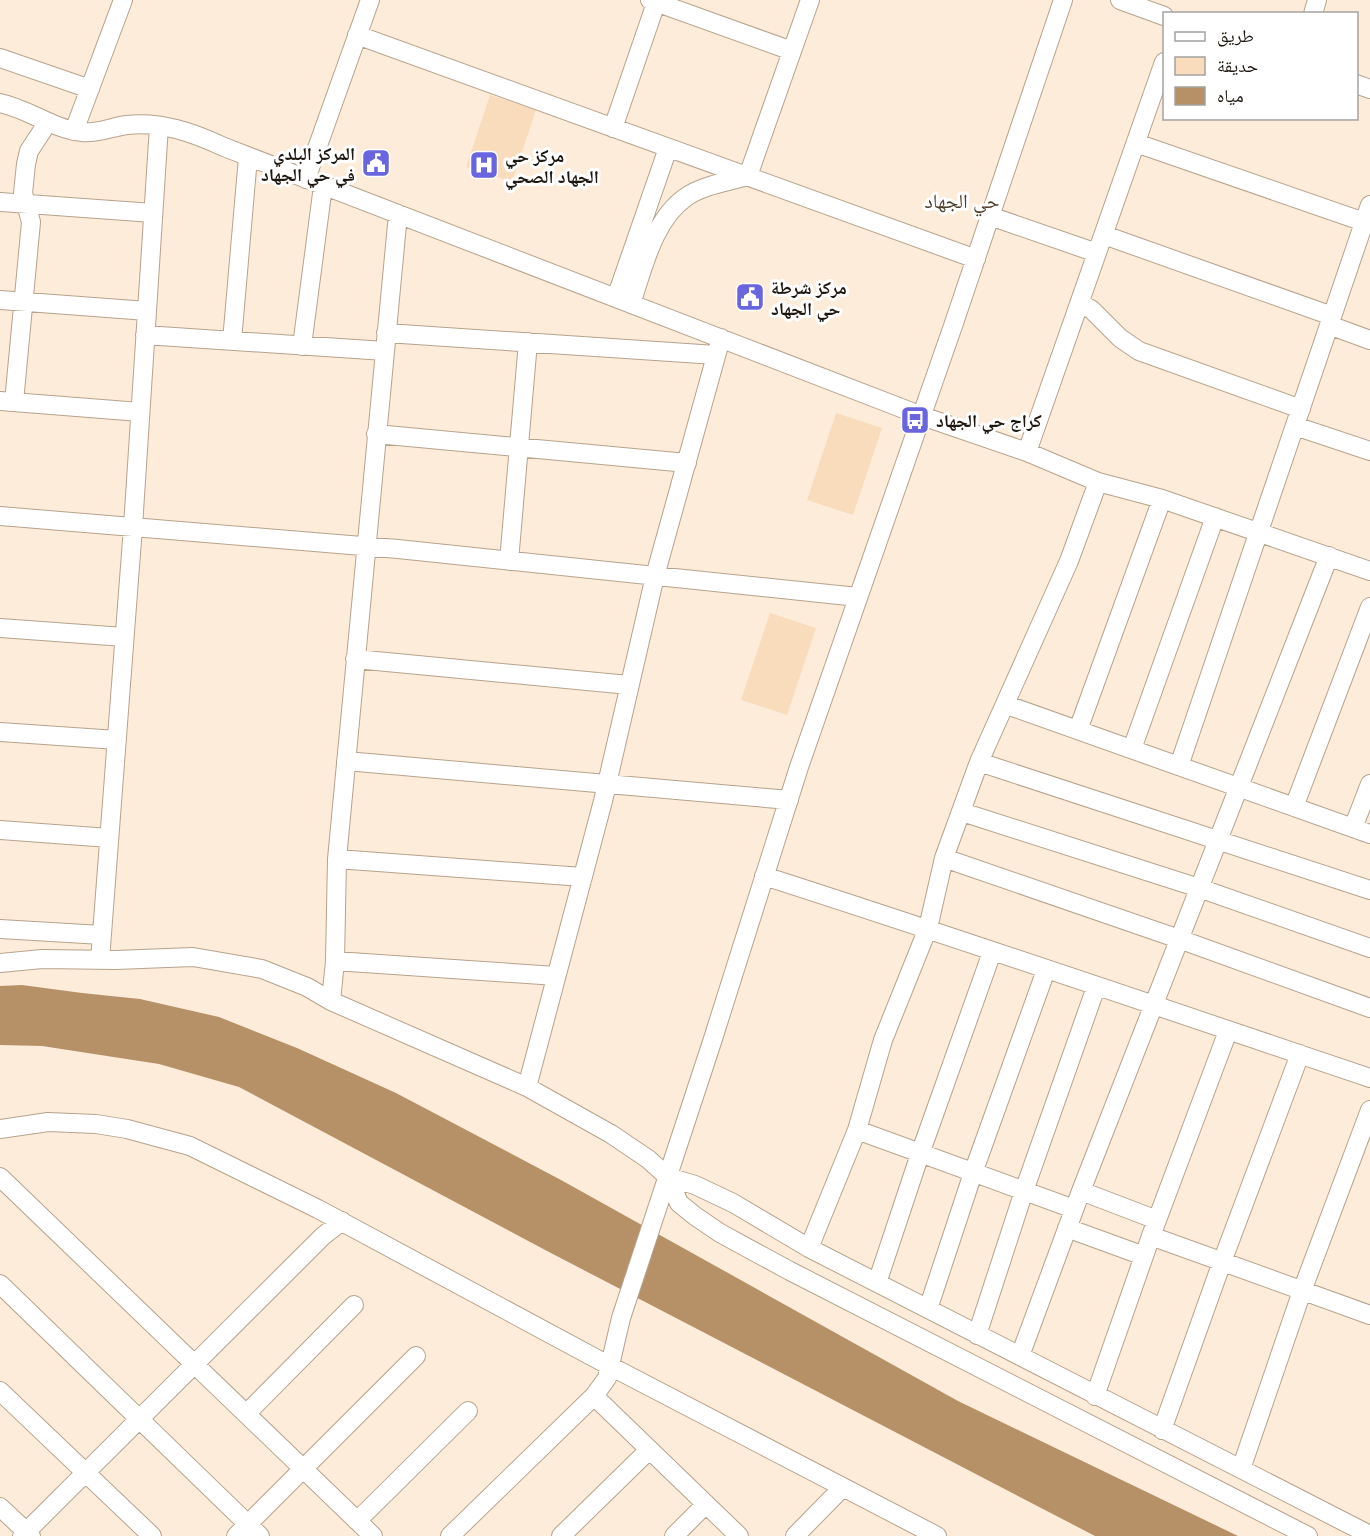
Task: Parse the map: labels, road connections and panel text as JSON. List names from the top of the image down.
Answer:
{
  "districts": ["حي الجهاد"],
  "places": {
    "public building": ["المركز البلدي في حي الجهاد", "مركز شرطة حي الجهاد"],
    "hospital": ["مركز حي الجهاد الصحي"],
    "bus stop": ["كراج حي الجهاد"]
  },
  "legend": ["طريق", "حديقة", "مياه"]
}
